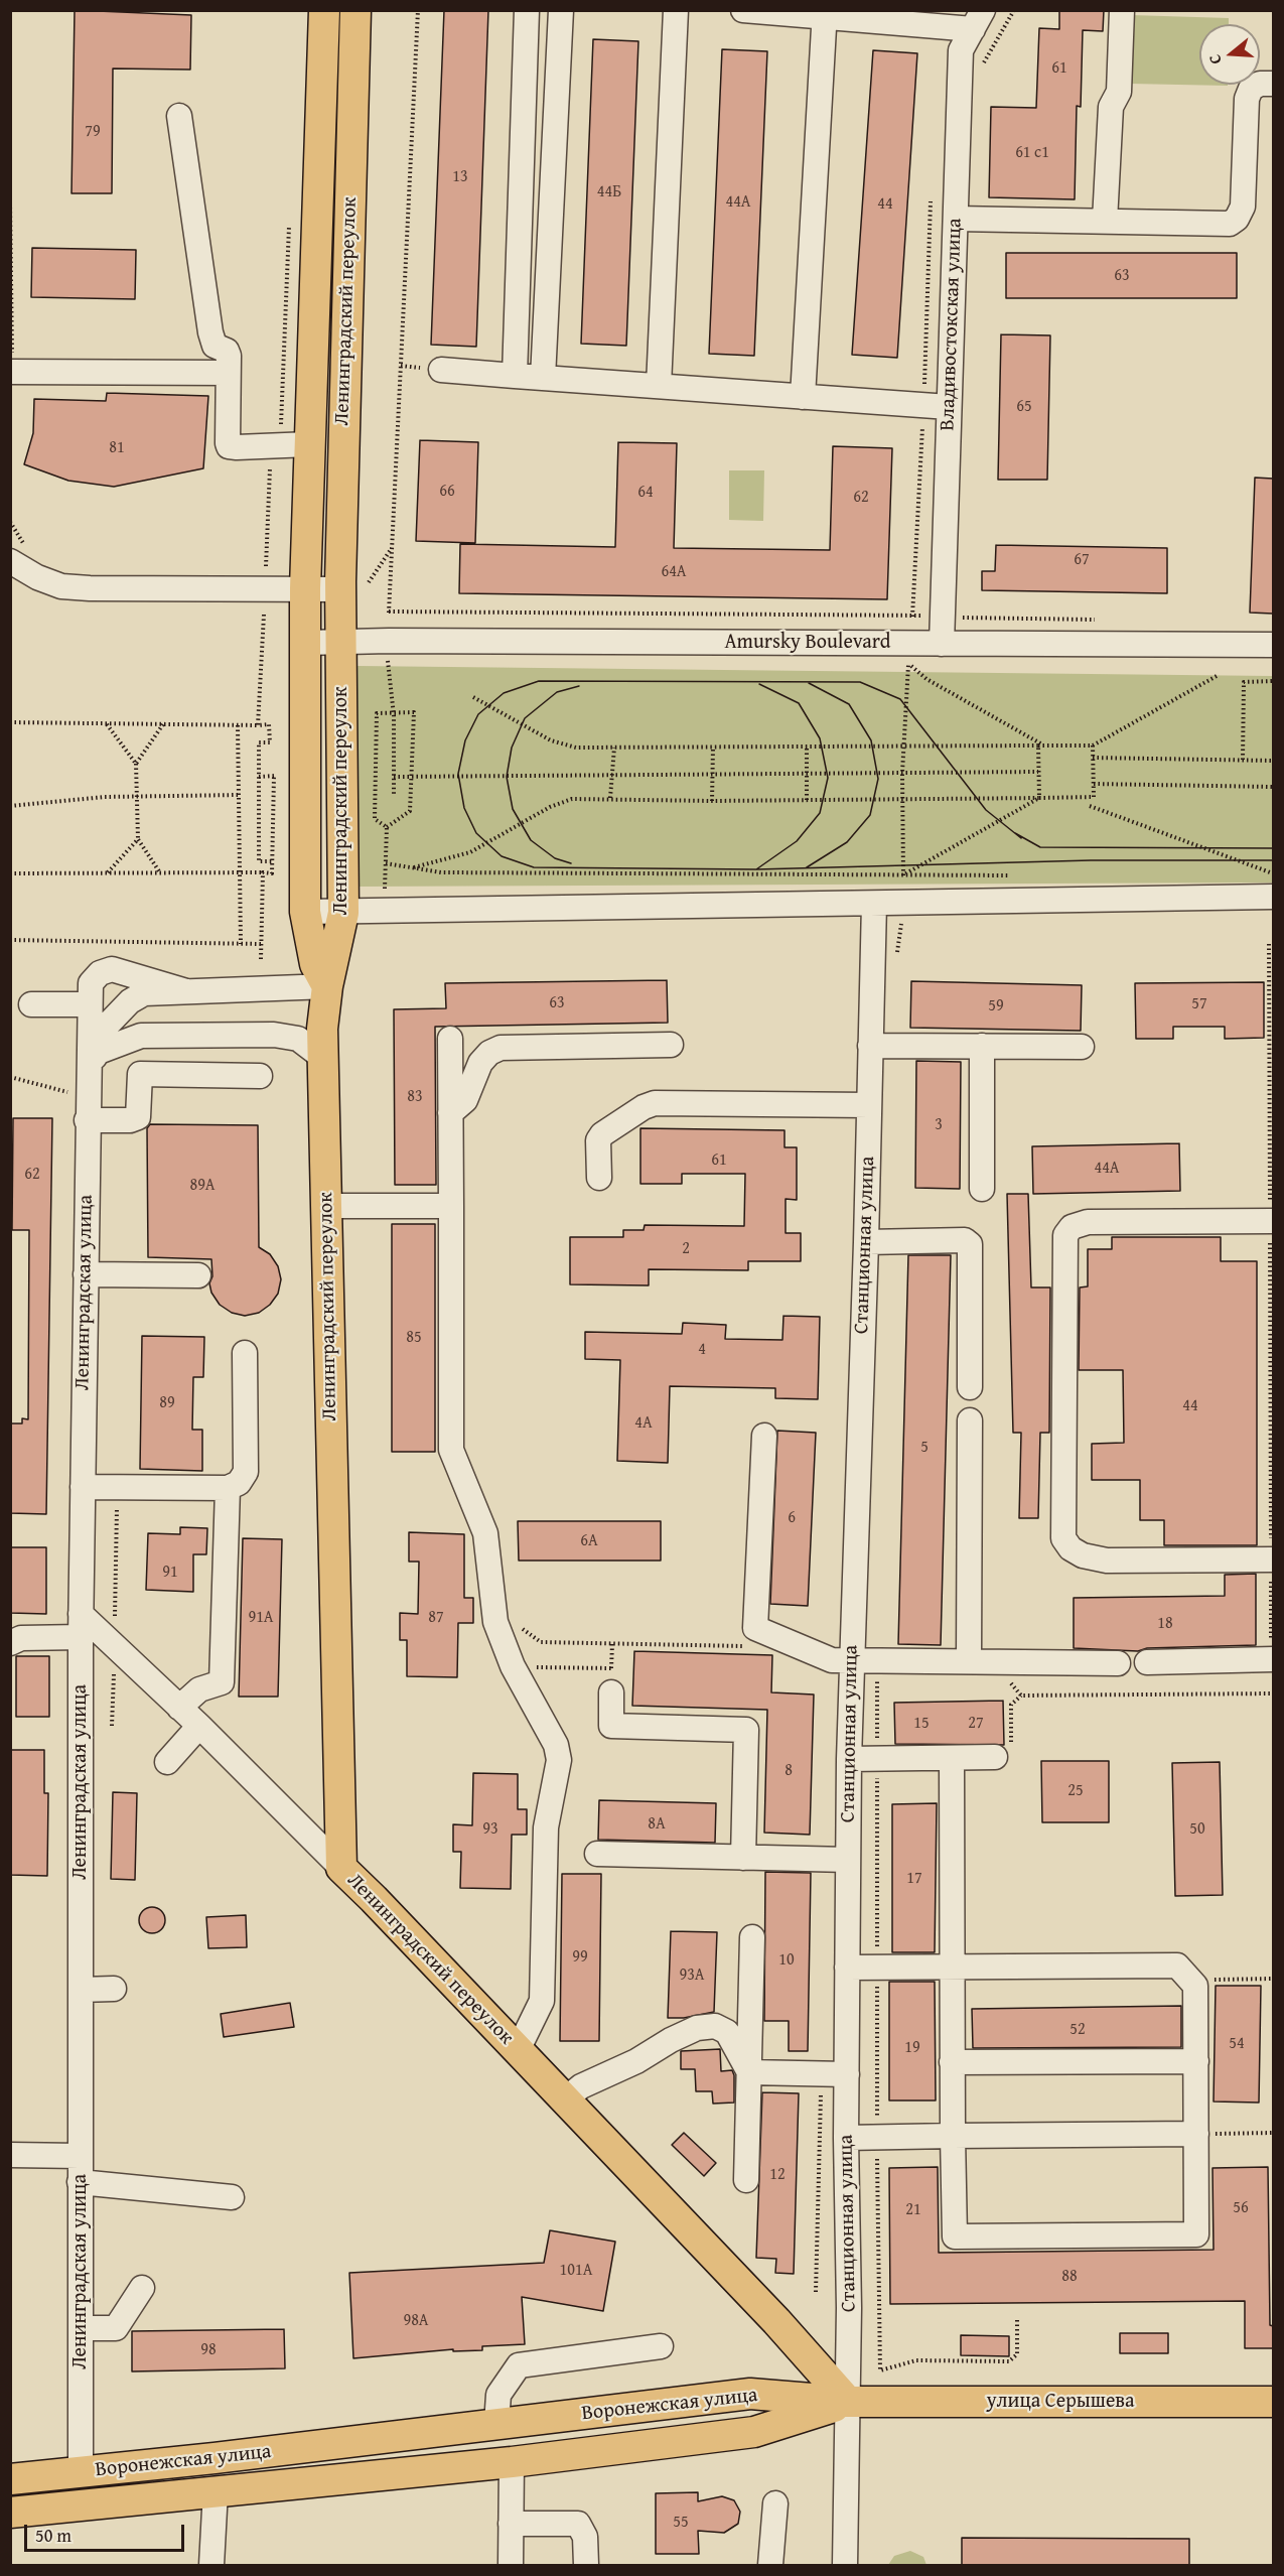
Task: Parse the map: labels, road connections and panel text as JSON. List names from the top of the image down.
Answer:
{
  "streets": {
    "main road": ["Ленинградский переулок", "улица Серышева", "Воронежская улица"],
    "street": [
      "Владивостокская улица",
      "Amursky Boulevard",
      "Станционная улица",
      "Ленинградская улица"
    ]
  },
  "crossings": [
    ["Ленинградский переулок", "Amursky Boulevard"],
    ["Ленинградский переулок", "Станционная улица"],
    ["Ленинградский переулок", "улица Серышева"],
    ["Ленинградский переулок", "Воронежская улица"],
    ["Владивостокская улица", "Amursky Boulevard"],
    ["Станционная улица", "улица Серышева"],
    ["Станционная улица", "Воронежская улица"],
    ["Ленинградская улица", "Воронежская улица"],
    ["улица Серышева", "Воронежская улица"]
  ],
  "house_numbers": [
    "61",
    "79",
    "61 с1",
    "13",
    "44Б",
    "44А",
    "44",
    "63",
    "65",
    "81",
    "66",
    "64",
    "62",
    "67",
    "64А",
    "63",
    "57",
    "59",
    "83",
    "3",
    "61",
    "44А",
    "62",
    "89А",
    "2",
    "85",
    "4",
    "89",
    "44",
    "4А",
    "5",
    "6",
    "6А",
    "91",
    "91А",
    "87",
    "18",
    "15",
    "27",
    "8",
    "25",
    "8А",
    "93",
    "50",
    "17",
    "99",
    "10",
    "93А",
    "52",
    "54",
    "19",
    "12",
    "56",
    "21",
    "101А",
    "88",
    "98А",
    "98",
    "55"
  ],
  "scale_bar": "50 m",
  "north": "left"
}
